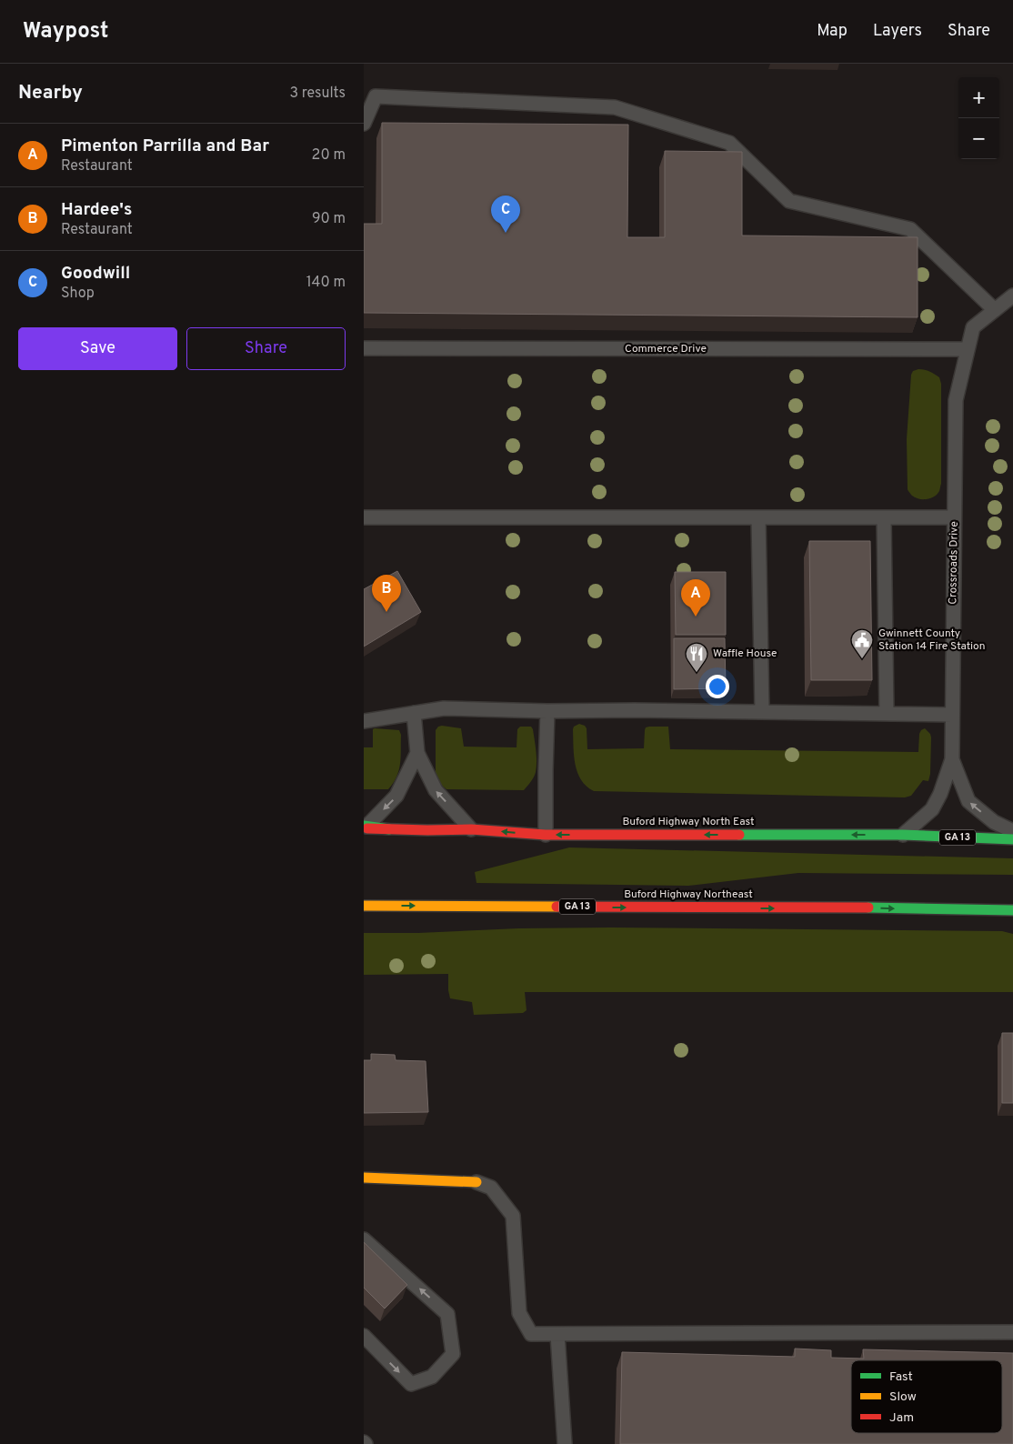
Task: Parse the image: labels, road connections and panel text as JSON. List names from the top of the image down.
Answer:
{
  "streets": {
    "main road": ["Buford Highway North East", "GA 13", "Buford Highway Northeast"],
    "lane": ["Commerce Drive", "Crossroads Drive"]
  },
  "crossings": [
    ["Commerce Drive", "Crossroads Drive"],
    ["Crossroads Drive", "Buford Highway North East"]
  ],
  "one_way": ["Buford Highway North East", "Buford Highway Northeast"],
  "places": {
    "public building": ["Gwinnett County Station 14 Fire Station"],
    "restaurant": ["Waffle House"]
  },
  "legend": ["Fast", "Slow", "Jam"],
  "page": {
    "header": "Waypost",
    "nav": ["Map", "Layers", "Share"],
    "heading": ["Nearby", "3 results"],
    "map_buttons": ["+", "−"],
    "list": [
      {
        "mark": "A",
        "name": "Pimenton Parrilla and Bar",
        "note": "Restaurant",
        "value": "20 m"
      },
      {
        "mark": "B",
        "name": "Hardee's",
        "note": "Restaurant",
        "value": "90 m"
      },
      {
        "mark": "C",
        "name": "Goodwill",
        "note": "Shop",
        "value": "140 m"
      }
    ],
    "pins": ["C", "B", "A"],
    "buttons": ["Save", "Share"]
  }
}
